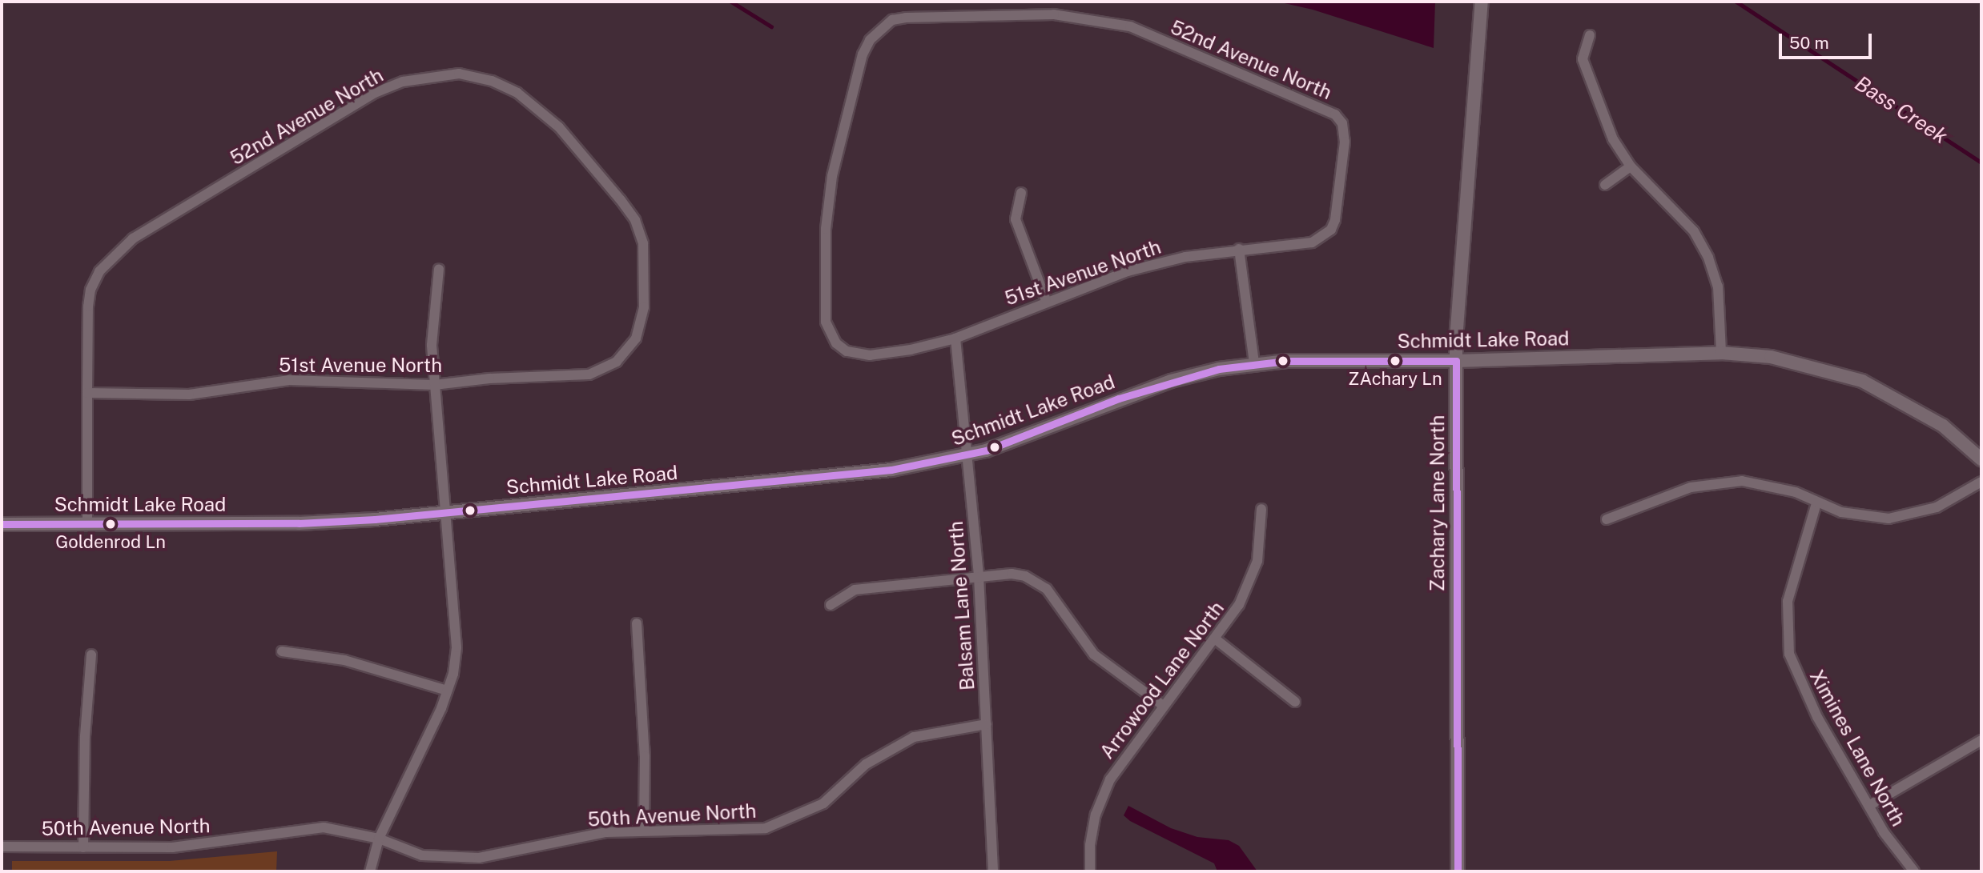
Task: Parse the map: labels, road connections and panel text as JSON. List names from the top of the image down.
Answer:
{
  "streets": {
    "street": [
      "52nd Avenue North",
      "51st Avenue North",
      "Schmidt Lake Road",
      "Zachary Lane North",
      "Balsam Lane North",
      "Arrowood Lane North",
      "Ximines Lane North",
      "50th Avenue North"
    ]
  },
  "crossings": [
    ["52nd Avenue North", "51st Avenue North"],
    ["52nd Avenue North", "Schmidt Lake Road"],
    ["51st Avenue North", "Balsam Lane North"],
    ["Schmidt Lake Road", "Zachary Lane North"],
    ["Schmidt Lake Road", "Balsam Lane North"],
    ["Balsam Lane North", "50th Avenue North"]
  ],
  "water": ["Bass Creek"],
  "places": ["ZAchary Ln", "Goldenrod Ln"],
  "scale_bar": "50 m"
}
